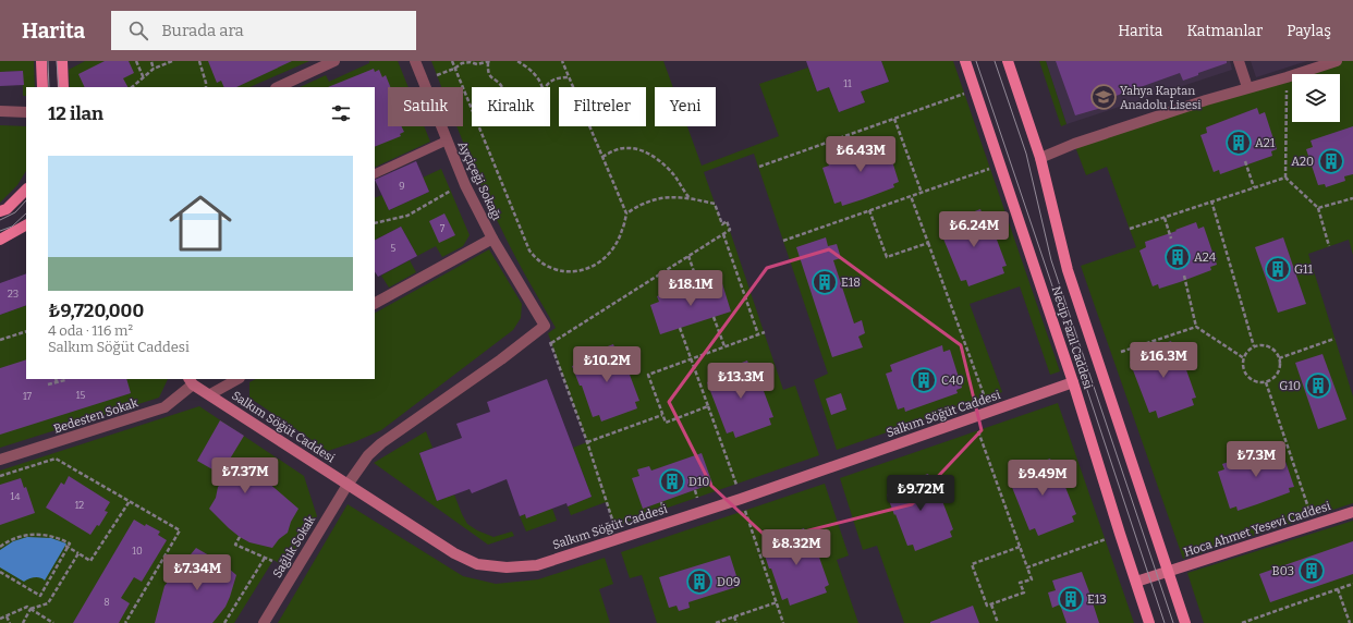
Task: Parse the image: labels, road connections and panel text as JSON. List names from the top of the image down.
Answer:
{
  "streets": {
    "main road": ["Necip Fazıl Caddesi"],
    "street": [
      "Ayçiçeği Sokağı",
      "Salkım Söğüt Caddesi",
      "Bedesten Sokak",
      "Hoca Ahmet Yesevi Caddesi",
      "Sağlık Sokak"
    ]
  },
  "crossings": [
    ["Ayçiçeği Sokağı", "Sağlık Sokak"],
    ["Necip Fazıl Caddesi", "Salkım Söğüt Caddesi"],
    ["Necip Fazıl Caddesi", "Hoca Ahmet Yesevi Caddesi"],
    ["Salkım Söğüt Caddesi", "Bedesten Sokak"],
    ["Salkım Söğüt Caddesi", "Sağlık Sokak"]
  ],
  "places": {
    "school or university": ["Yahya Kaptan Anadolu Lisesi"],
    "building": [
      "A21",
      "A20",
      "A24",
      "G11",
      "E18",
      "C40",
      "G10",
      "D10",
      "B03",
      "D09",
      "E13"
    ]
  },
  "house_numbers": [
    "11",
    "9",
    "7",
    "5",
    "23",
    "15",
    "17",
    "14",
    "12",
    "10",
    "8"
  ],
  "page": {
    "header": "Harita",
    "search": "Burada ara",
    "nav": ["Harita", "Katmanlar", "Paylaş"],
    "chip": [
      "Satılık",
      "Kiralık",
      "Filtreler",
      "Yeni"
    ],
    "heading": "12 ilan",
    "price": [
      "₺6.43M",
      "₺6.24M",
      "₺18.1M",
      "₺16.3M",
      "₺10.2M",
      "₺13.3M",
      "₺7.3M",
      "₺7.37M",
      "₺9.49M",
      "₺9.72M",
      "₺8.32M",
      "₺7.34M"
    ],
    "list": [
      {
        "name": "₺9,720,000",
        "note": "4 oda · 116 m² · Salkım Söğüt Caddesi"
      }
    ]
  }
}
